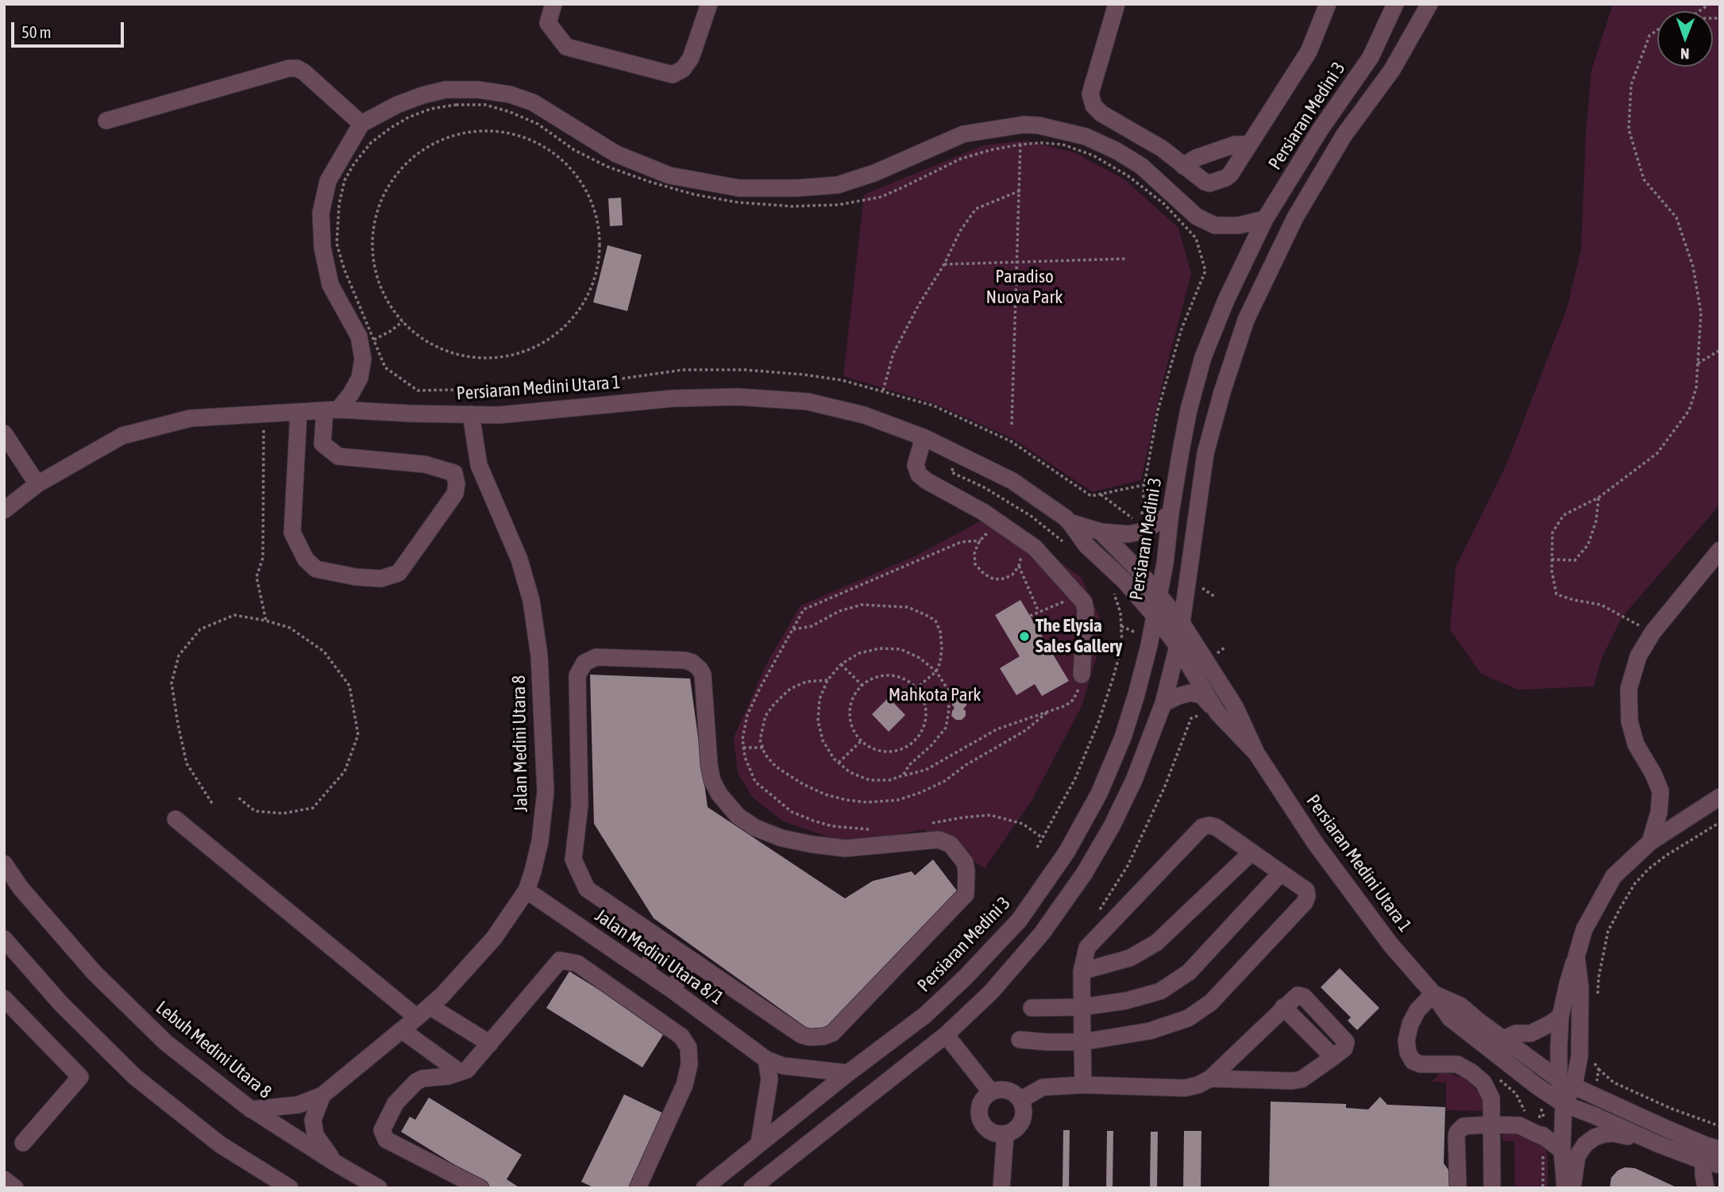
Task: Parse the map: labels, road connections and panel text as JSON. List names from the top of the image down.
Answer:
{
  "streets": {
    "street": [
      "Persiaran Medini 3",
      "Persiaran Medini Utara 1",
      "Jalan Medini Utara 8",
      "Jalan Medini Utara 8/1",
      "Lebuh Medini Utara 8"
    ]
  },
  "crossings": [
    ["Persiaran Medini 3", "Persiaran Medini Utara 1"],
    ["Persiaran Medini 3", "Jalan Medini Utara 8/1"],
    ["Persiaran Medini Utara 1", "Jalan Medini Utara 8"],
    ["Jalan Medini Utara 8", "Jalan Medini Utara 8/1"],
    ["Jalan Medini Utara 8", "Lebuh Medini Utara 8"]
  ],
  "parks": ["Paradiso Nuova Park", "Mahkota Park"],
  "places": ["The Elysia Sales Gallery"],
  "scale_bar": "50 m",
  "north": "bottom"
}
